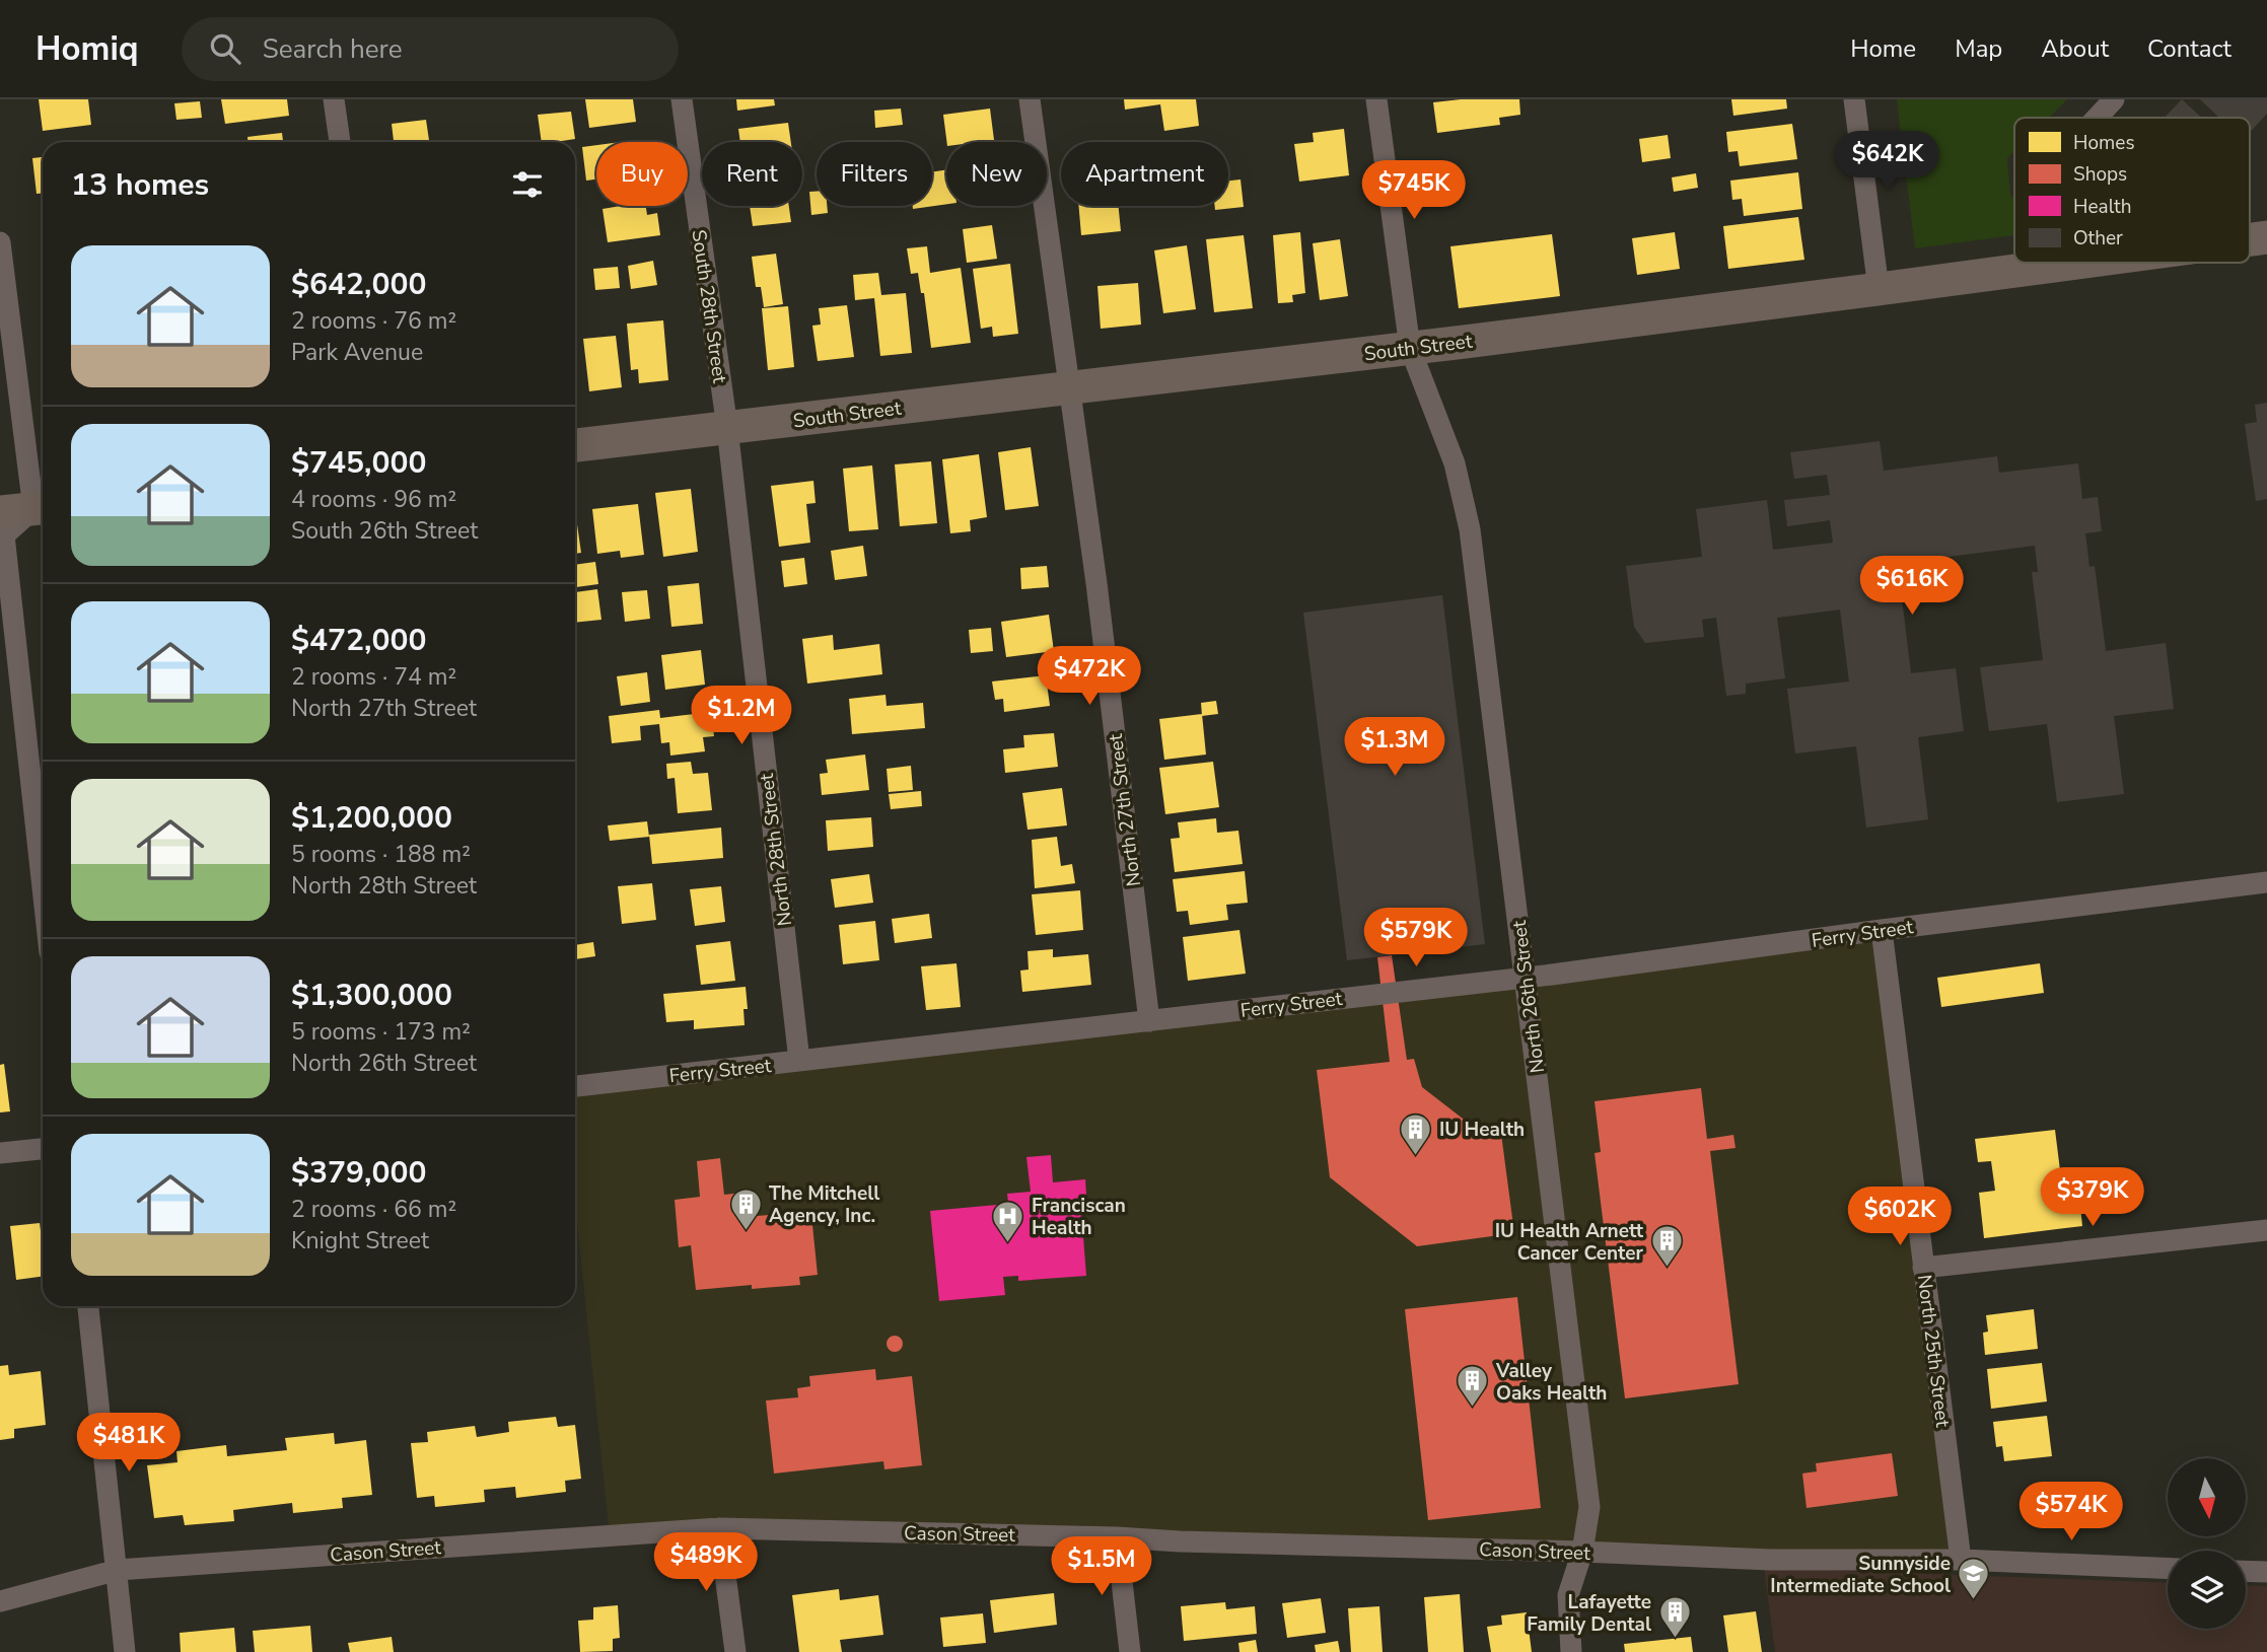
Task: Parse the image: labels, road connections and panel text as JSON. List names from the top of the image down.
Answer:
{
  "streets": {
    "main road": ["South Street"],
    "street": [
      "South 28th Street",
      "North 27th Street",
      "North 28th Street",
      "Ferry Street",
      "North 26th Street",
      "North 25th Street",
      "Cason Street"
    ]
  },
  "crossings": [
    ["South 28th Street", "South Street"],
    ["South 28th Street", "North 28th Street"],
    ["South Street", "North 27th Street"],
    ["South Street", "North 28th Street"],
    ["South Street", "North 26th Street"],
    ["North 27th Street", "Ferry Street"],
    ["North 28th Street", "Ferry Street"],
    ["Ferry Street", "North 26th Street"],
    ["Ferry Street", "North 25th Street"],
    ["North 26th Street", "Cason Street"],
    ["North 25th Street", "Cason Street"]
  ],
  "places": {
    "building": [
      "IU Health",
      "The Mitchell Agency, Inc.",
      "IU Health Arnett Cancer Center",
      "Valley Oaks Health",
      "Lafayette Family Dental"
    ],
    "hospital": ["Franciscan Health"],
    "school or university": ["Sunnyside Intermediate School"]
  },
  "legend": [
    "Homes",
    "Shops",
    "Health",
    "Other"
  ],
  "north": "bottom",
  "page": {
    "header": "Homiq",
    "search": "Search here",
    "nav": [
      "Home",
      "Map",
      "About",
      "Contact"
    ],
    "price": [
      "$642K",
      "$745K",
      "$616K",
      "$472K",
      "$1.2M",
      "$1.3M",
      "$579K",
      "$379K",
      "$602K",
      "$481K",
      "$574K",
      "$489K",
      "$1.5M"
    ],
    "chip": [
      "Buy",
      "Rent",
      "Filters",
      "New",
      "Apartment"
    ],
    "heading": "13 homes",
    "list": [
      {
        "name": "$642,000",
        "note": "2 rooms · 76 m² · Park Avenue"
      },
      {
        "name": "$745,000",
        "note": "4 rooms · 96 m² · South 26th Street"
      },
      {
        "name": "$472,000",
        "note": "2 rooms · 74 m² · North 27th Street"
      },
      {
        "name": "$1,200,000",
        "note": "5 rooms · 188 m² · North 28th Street"
      },
      {
        "name": "$1,300,000",
        "note": "5 rooms · 173 m² · North 26th Street"
      },
      {
        "name": "$379,000",
        "note": "2 rooms · 66 m² · Knight Street"
      }
    ]
  }
}
